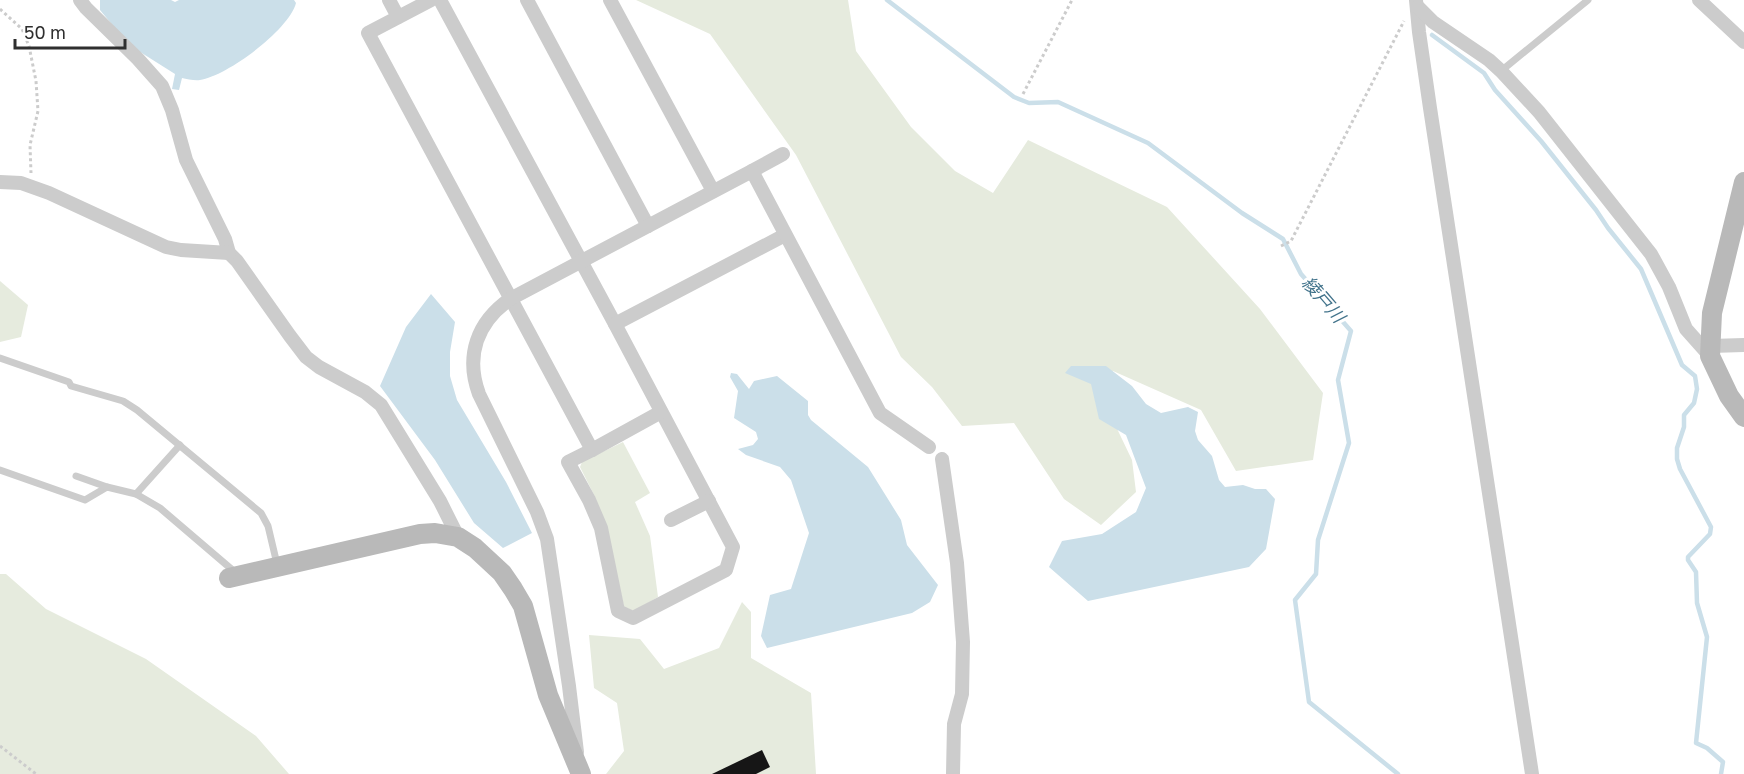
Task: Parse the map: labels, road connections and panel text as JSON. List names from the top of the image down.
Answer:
{
  "water": ["綾戸川"],
  "scale_bar": "50 m"
}
